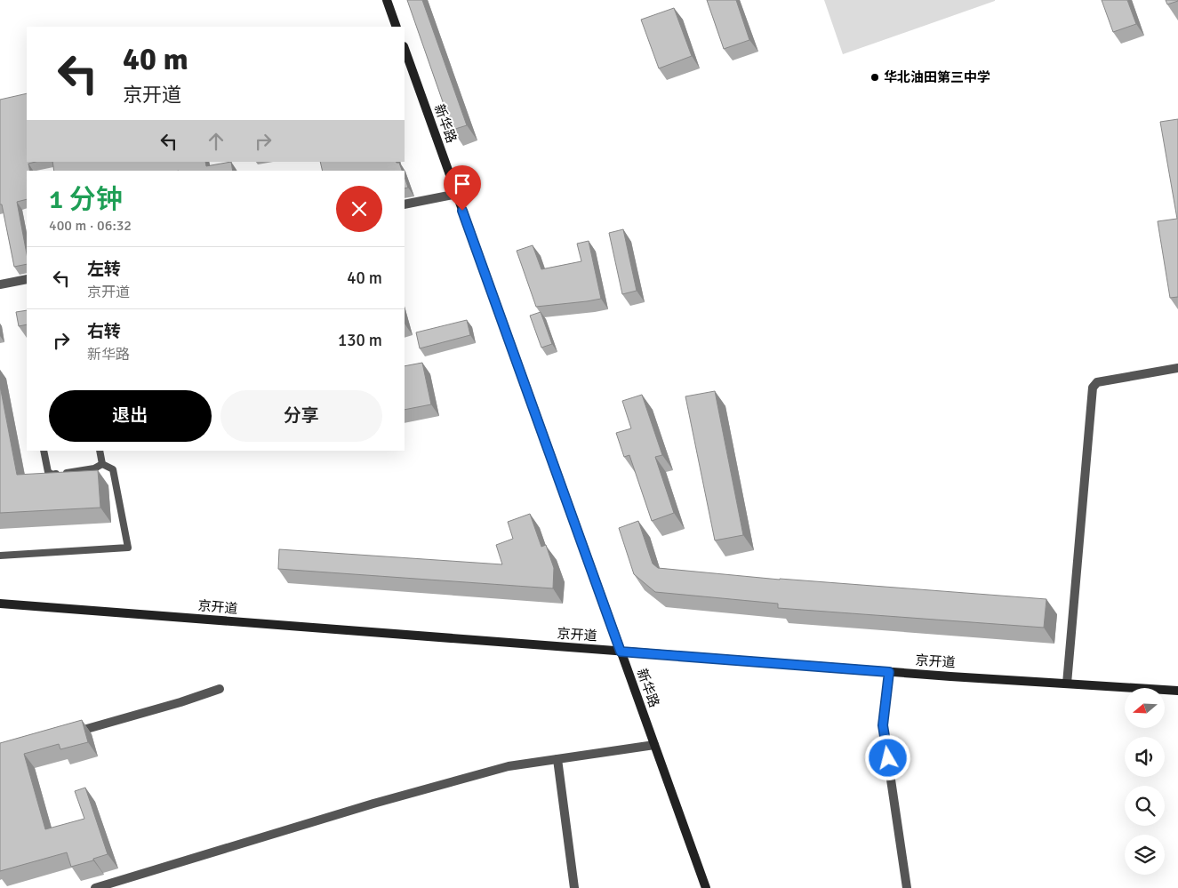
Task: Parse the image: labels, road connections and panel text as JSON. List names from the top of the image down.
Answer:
{
  "streets": {
    "main road": ["新华路", "京开道"]
  },
  "crossings": [
    ["新华路", "京开道"]
  ],
  "places": ["华北油田第三中学"],
  "north": "left",
  "page": {
    "turn": ["40 m", "京开道"],
    "heading": ["1 分钟", "400 m · 06:32"],
    "list": [
      {
        "name": "左转",
        "note": "京开道",
        "value": "40 m"
      },
      {
        "name": "右转",
        "note": "新华路",
        "value": "130 m"
      }
    ],
    "buttons": ["退出", "分享"]
  }
}
